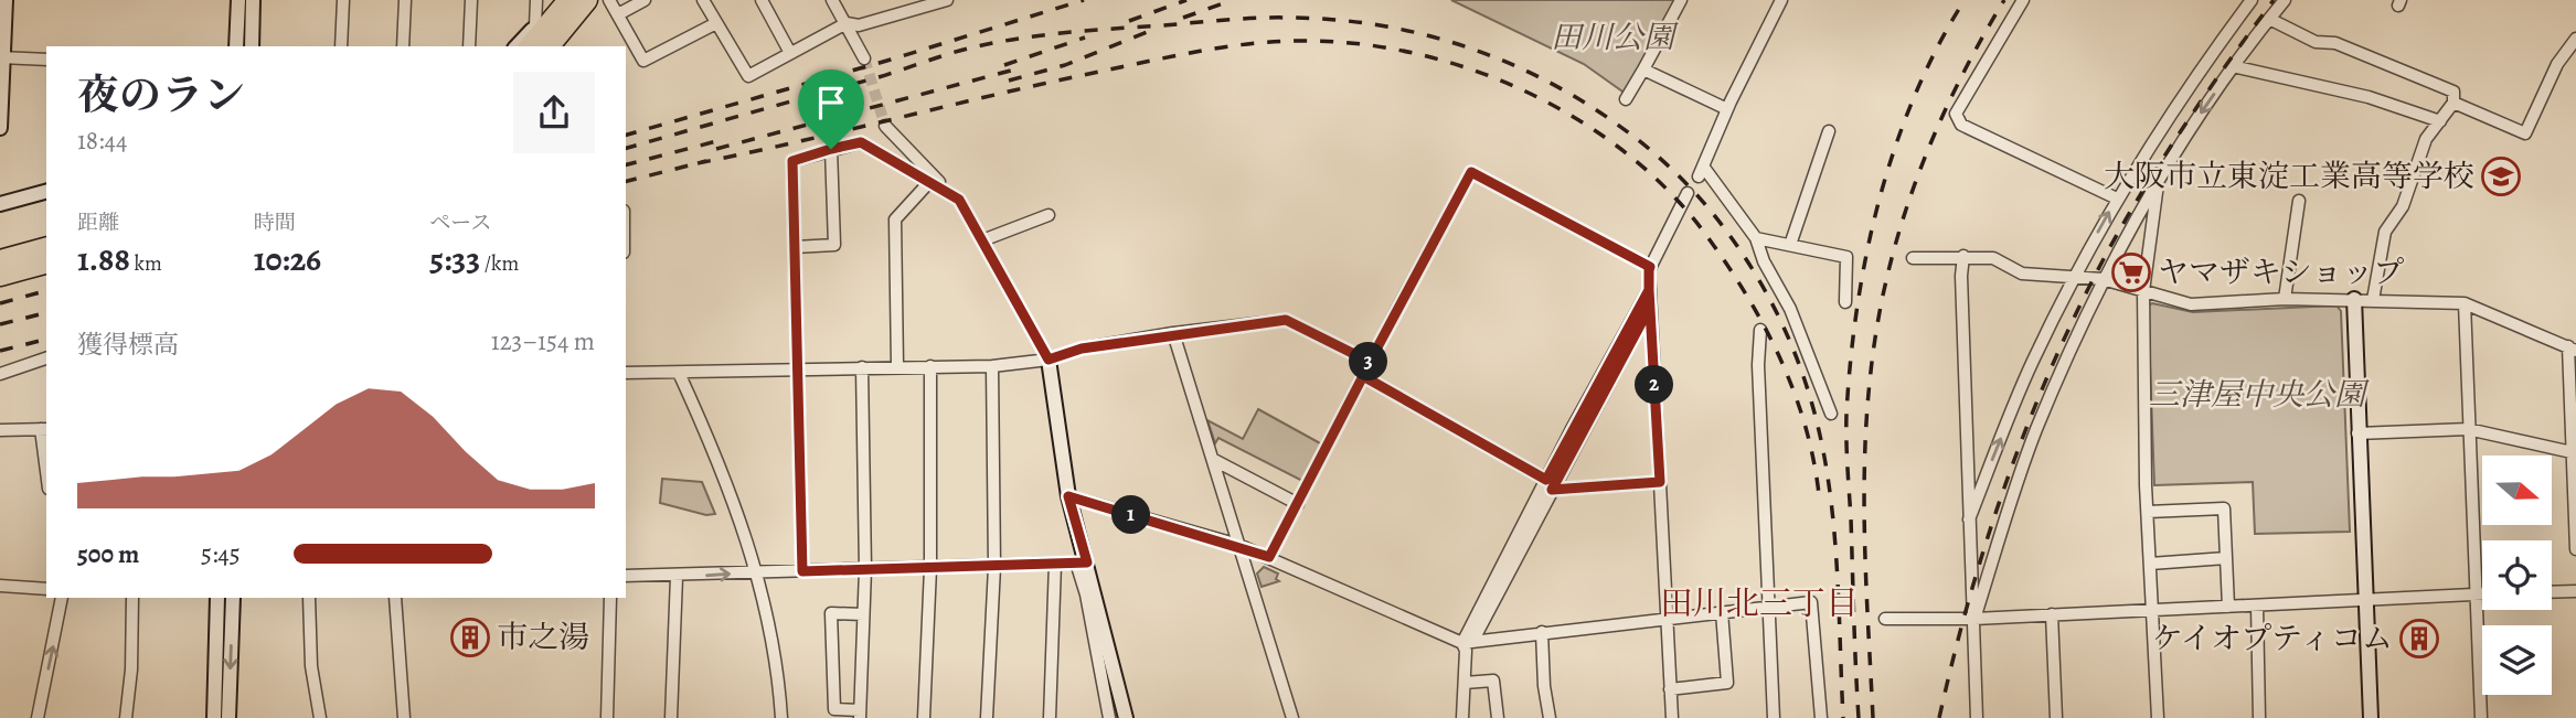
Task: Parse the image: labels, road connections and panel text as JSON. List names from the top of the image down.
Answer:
{
  "districts": ["田川北三丁目"],
  "parks": ["田川公園", "三津屋中央公園"],
  "places": {
    "school or university": ["大阪市立東淀工業高等学校"],
    "supermarket": ["ヤマザキショップ"],
    "building": ["市之湯", "ケイオプティコム"]
  },
  "north": "right",
  "page": {
    "heading": ["夜のラン", "18:44"],
    "stats": [
      ["距離", "1.88 km"],
      ["時間", "10:26"],
      ["ペース", "5:33 /km"]
    ],
    "chart": ["獲得標高", "123–154 m"],
    "pins": ["3", "2", "1"],
    "list": [
      {
        "name": "500 m",
        "note": "5:45"
      }
    ]
  }
}
